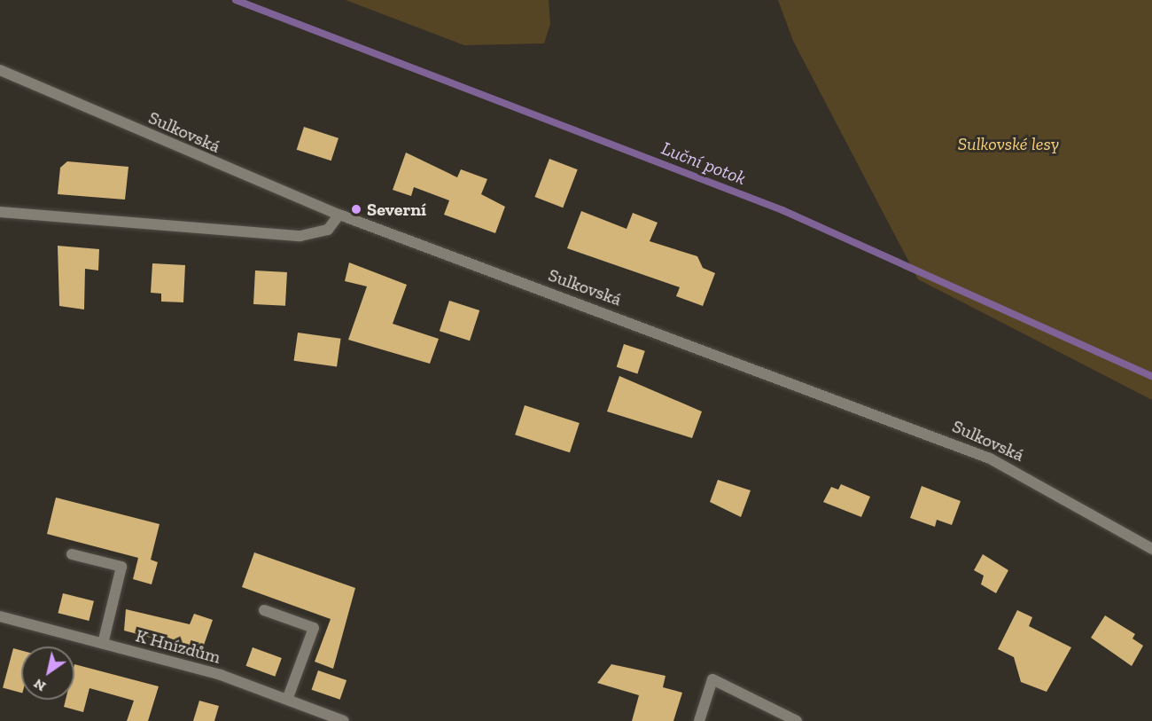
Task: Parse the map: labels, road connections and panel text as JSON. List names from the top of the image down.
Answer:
{
  "streets": {
    "street": ["Sulkovská", "K Hnízdům"]
  },
  "water": ["Luční potok"],
  "parks": ["Sulkovské lesy"],
  "places": ["Severní"],
  "north": "bottom left"
}
